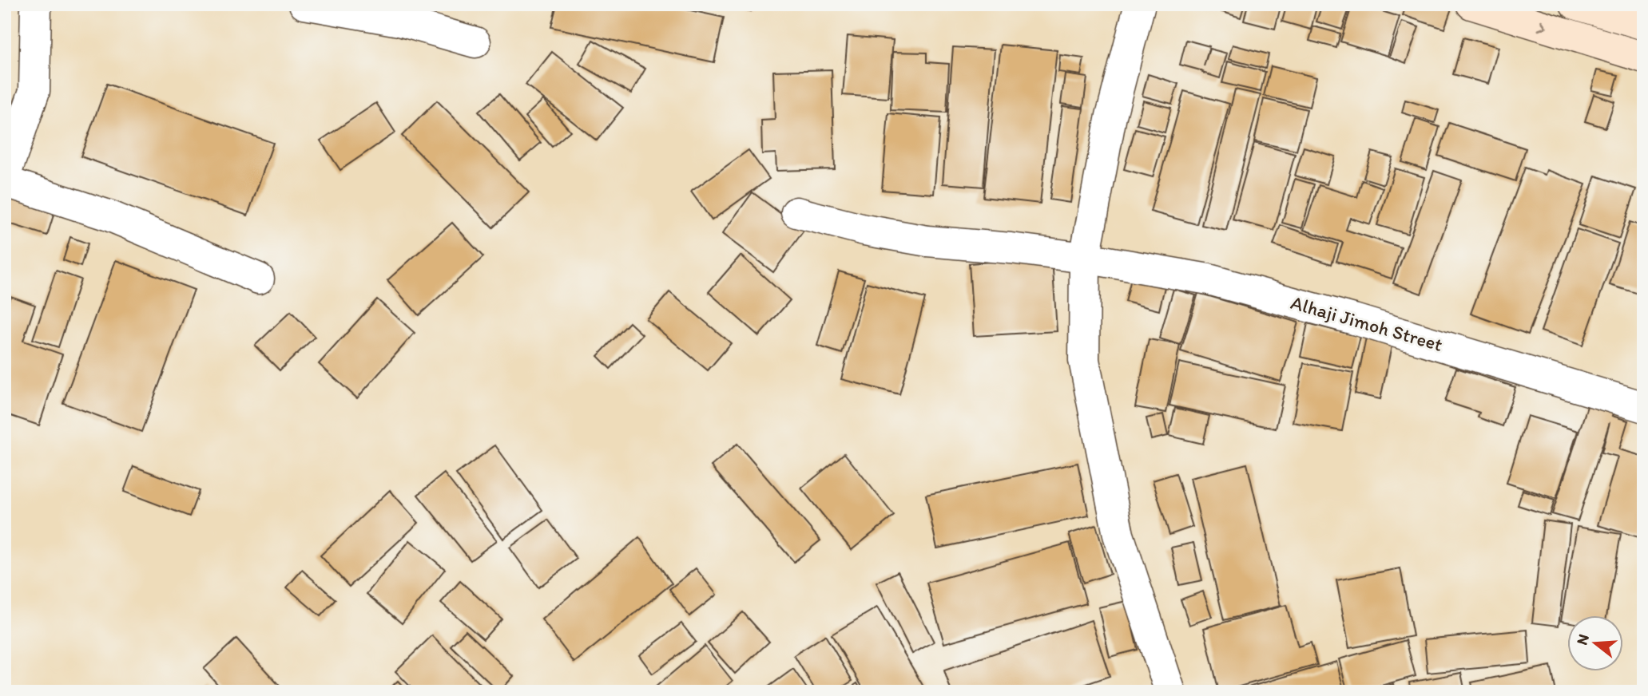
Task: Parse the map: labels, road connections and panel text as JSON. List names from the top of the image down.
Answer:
{
  "streets": {
    "street": ["Alhaji Jimoh Street"]
  },
  "north": "left"
}
